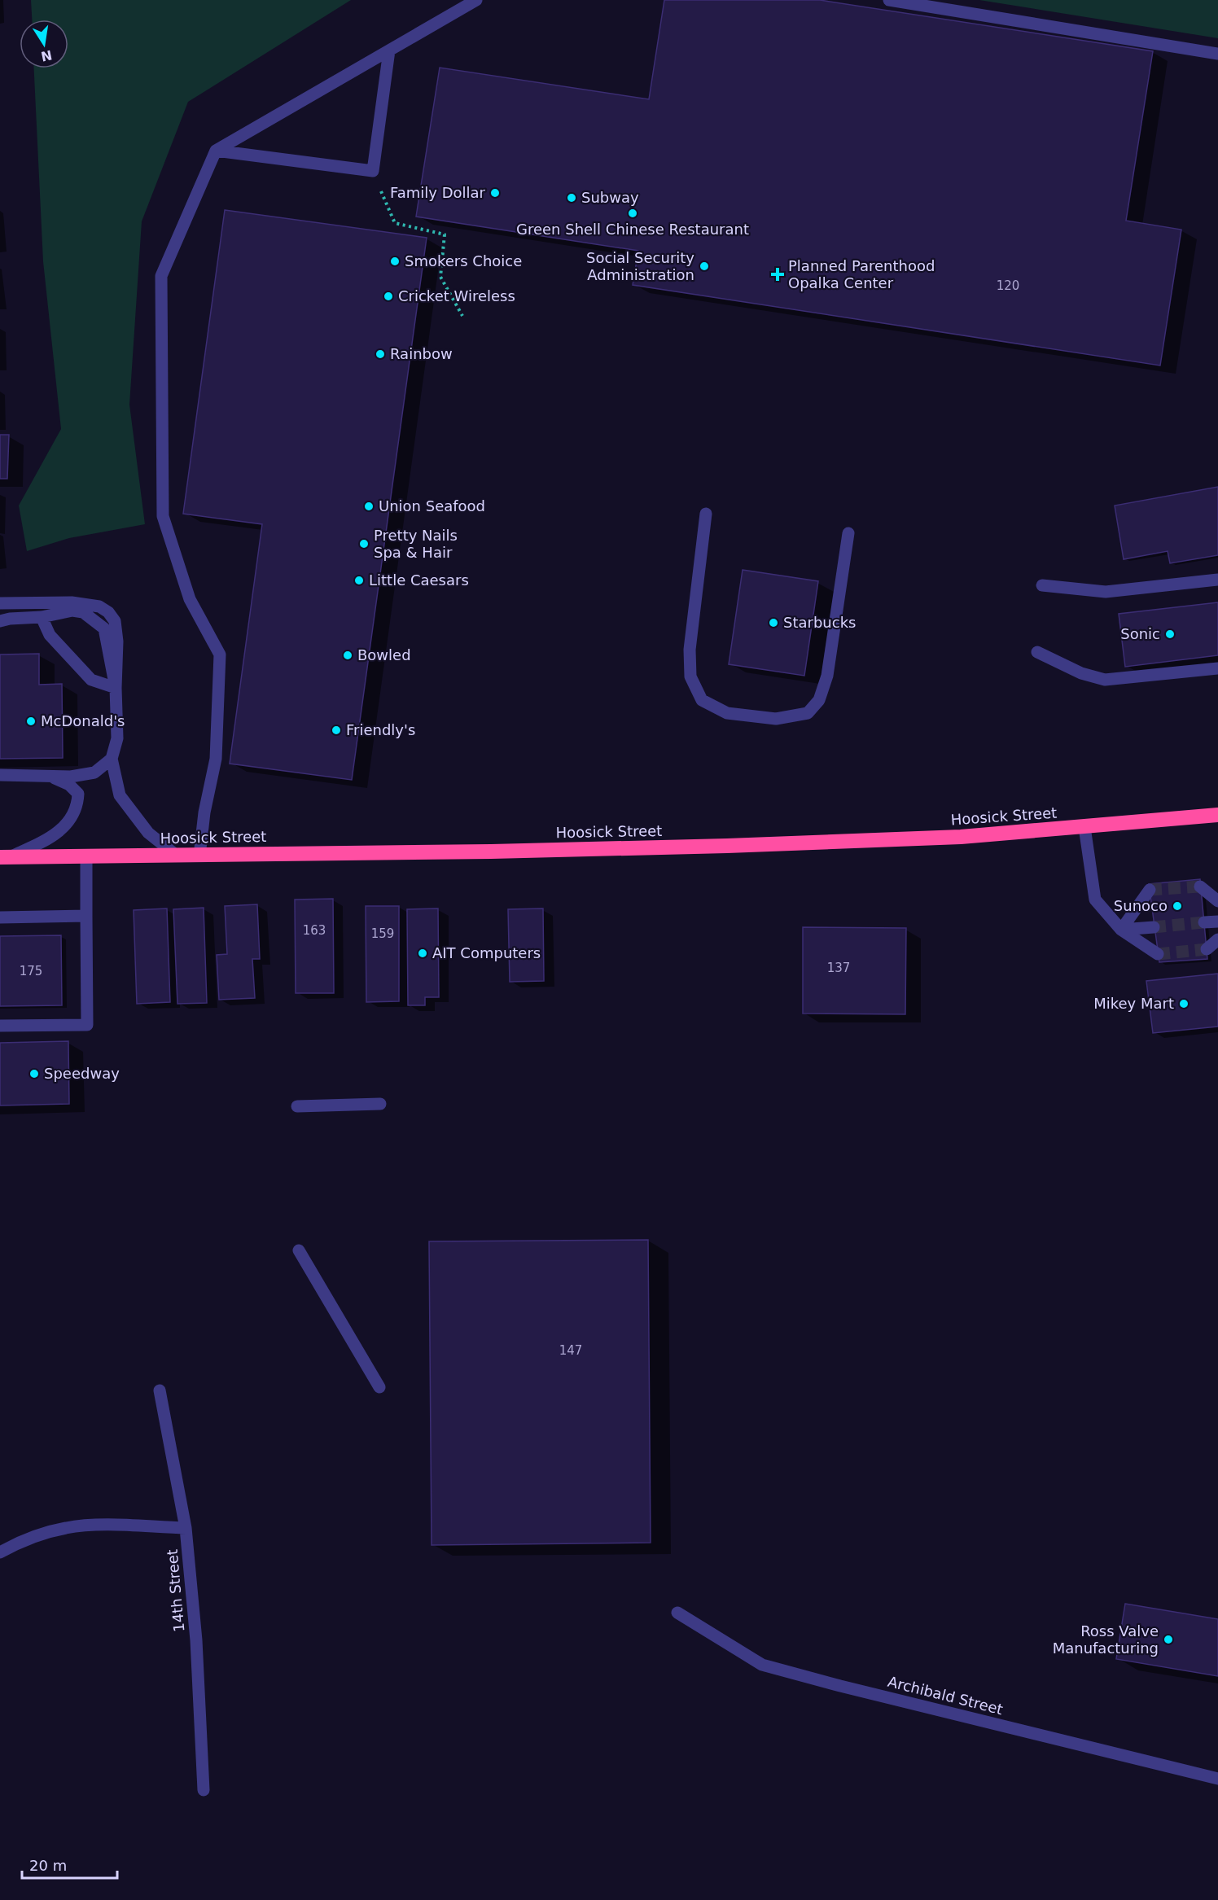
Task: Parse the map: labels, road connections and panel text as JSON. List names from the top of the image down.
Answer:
{
  "streets": {
    "highway": ["Hoosick Street"],
    "street": ["14th Street", "Archibald Street"]
  },
  "places": {
    "other": [
      "Family Dollar",
      "Subway",
      "Green Shell Chinese Restaurant",
      "Smokers Choice",
      "Social Security Administration",
      "Cricket Wireless",
      "Rainbow",
      "Union Seafood",
      "Pretty Nails Spa & Hair",
      "Little Caesars",
      "Starbucks",
      "Sonic",
      "Bowled",
      "McDonald's",
      "Friendly's",
      "Sunoco",
      "AIT Computers",
      "Mikey Mart",
      "Speedway",
      "Ross Valve Manufacturing"
    ],
    "health": ["Planned Parenthood Opalka Center"]
  },
  "house_numbers": [
    "120",
    "163",
    "159",
    "137",
    "175",
    "147"
  ],
  "scale_bar": "20 m",
  "north": "bottom"
}
